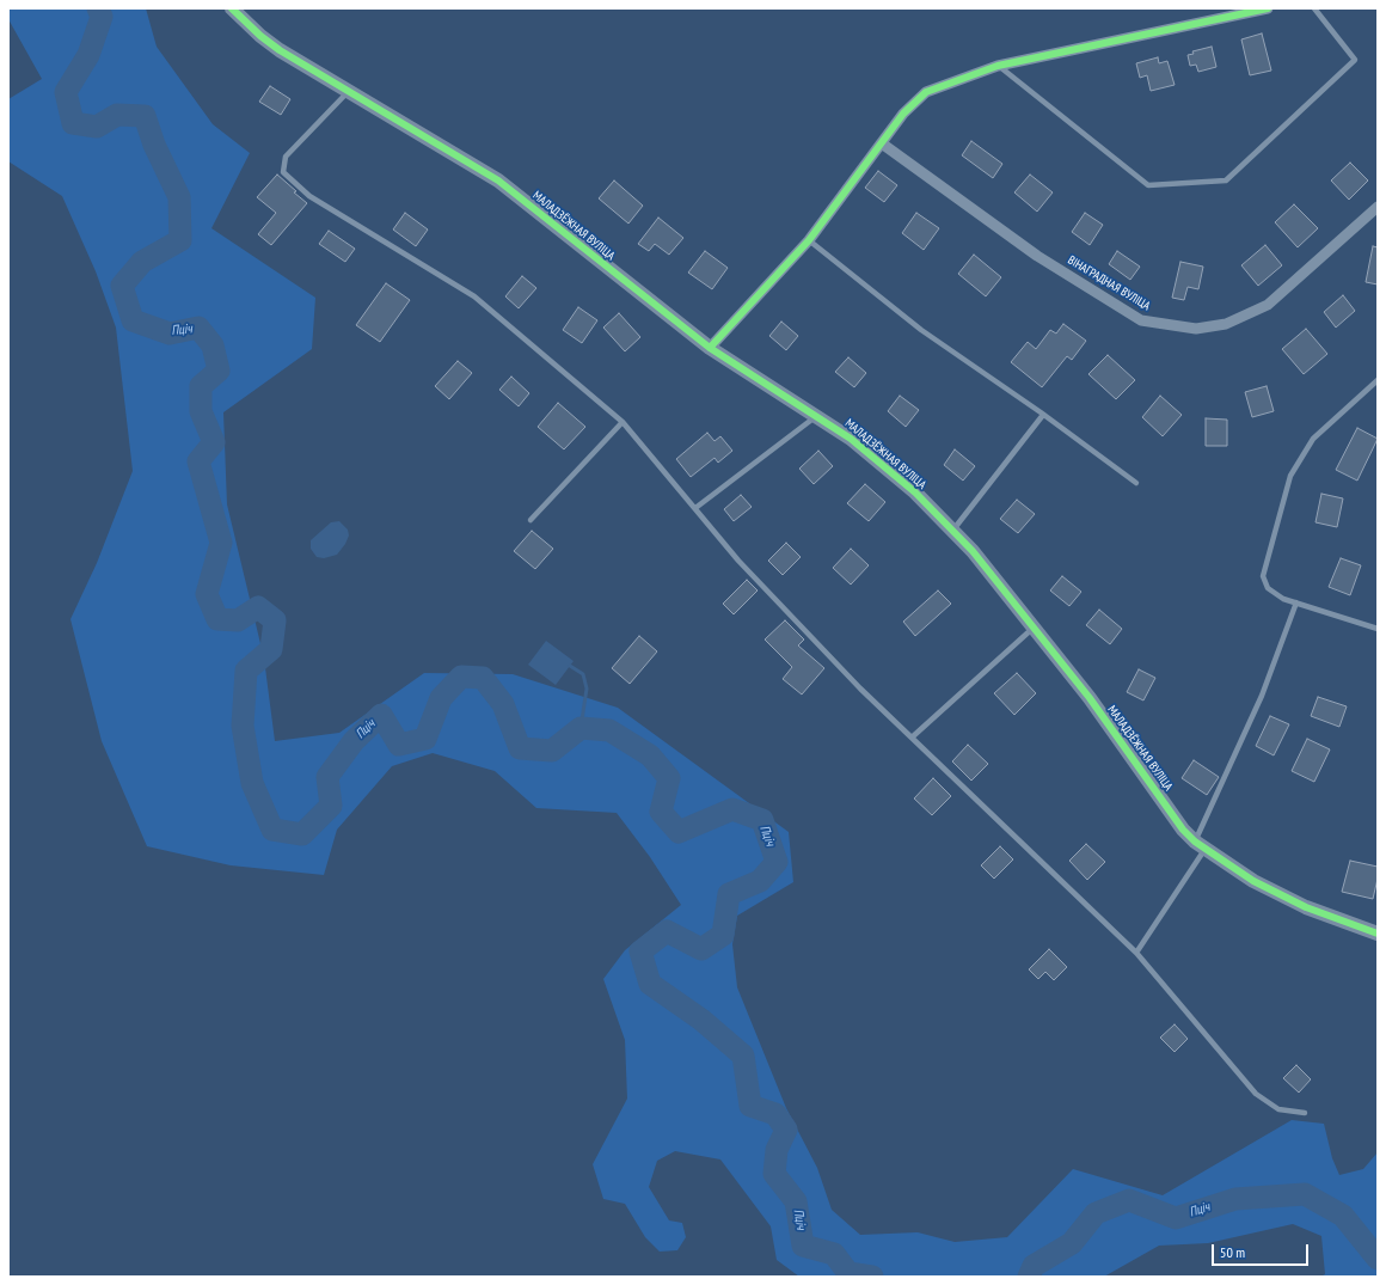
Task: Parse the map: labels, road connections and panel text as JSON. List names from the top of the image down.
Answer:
{
  "streets": {
    "street": ["МАЛАДЗЁЖНАЯ ВУЛІЦА", "ВІНАГРАДНАЯ ВУЛІЦА"]
  },
  "water": ["Пціч"],
  "scale_bar": "50 m"
}
